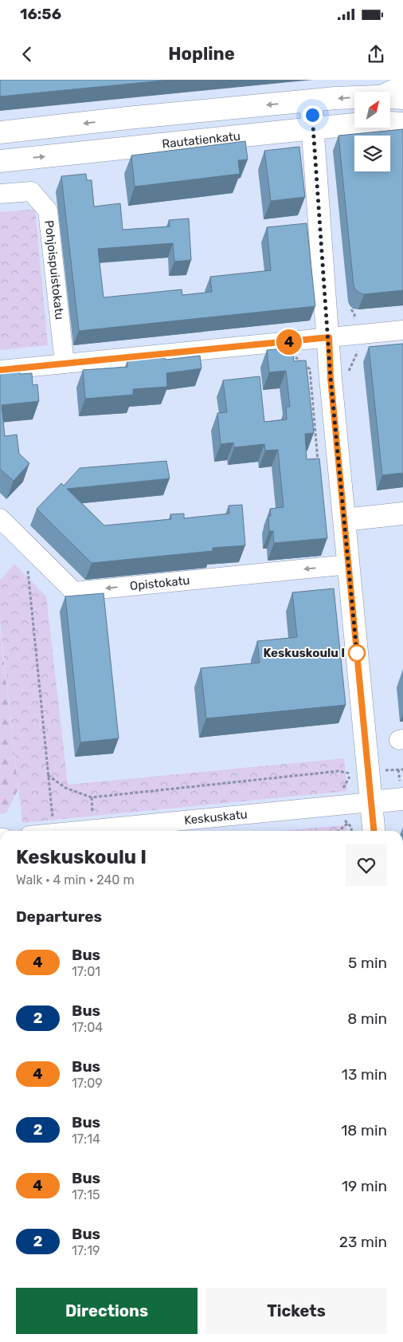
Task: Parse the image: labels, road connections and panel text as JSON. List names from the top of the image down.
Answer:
{
  "streets": {
    "main road": ["Rautatienkatu", "Keskuskatu"],
    "street": ["Pohjoispuistokatu", "Opistokatu"]
  },
  "one_way": ["Opistokatu"],
  "places": ["Keskuskoulu I"],
  "lines": ["bus line 4"],
  "north": "top right",
  "page": {
    "status": "16:56",
    "header": "Hopline",
    "on_map": "4",
    "heading": [
      ["Keskuskoulu I", "Walk · 4 min · 240 m"],
      "Departures"
    ],
    "list": [
      {
        "mark": "4",
        "name": "Bus",
        "note": "17:01",
        "value": "5 min"
      },
      {
        "mark": "2",
        "name": "Bus",
        "note": "17:04",
        "value": "8 min"
      },
      {
        "mark": "4",
        "name": "Bus",
        "note": "17:09",
        "value": "13 min"
      },
      {
        "mark": "2",
        "name": "Bus",
        "note": "17:14",
        "value": "18 min"
      },
      {
        "mark": "4",
        "name": "Bus",
        "note": "17:15",
        "value": "19 min"
      },
      {
        "mark": "2",
        "name": "Bus",
        "note": "17:19",
        "value": "23 min"
      }
    ],
    "buttons": ["Directions", "Tickets"]
  }
}
